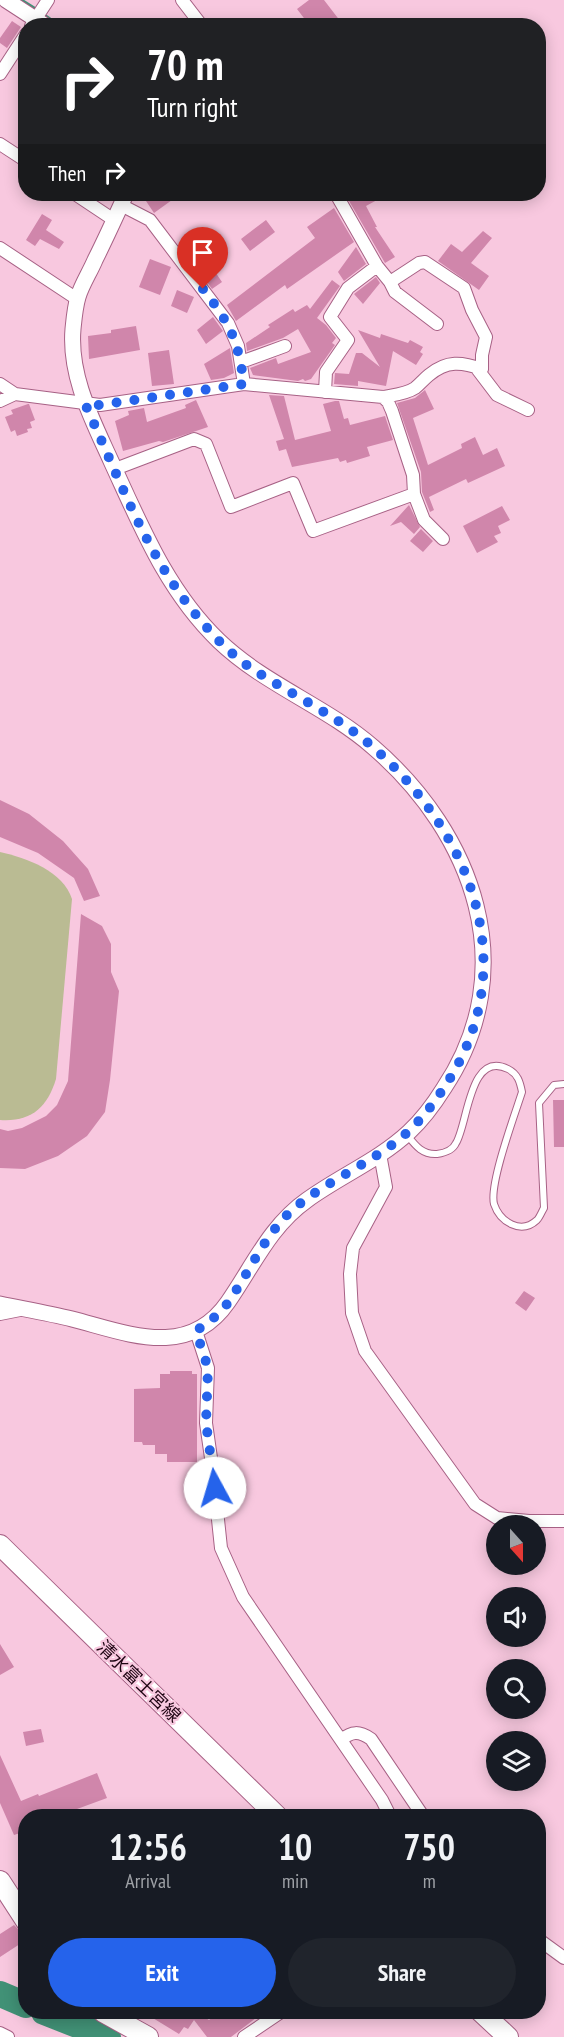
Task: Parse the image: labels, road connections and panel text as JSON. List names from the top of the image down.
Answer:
{
  "streets": {
    "main road": ["清水富士宮線"]
  },
  "north": "bottom",
  "page": {
    "turn": ["70 m", "Turn right"],
    "then": "Then",
    "eta": [
      "12:56",
      "Arrival",
      "10",
      "min",
      "750",
      "m"
    ],
    "buttons": ["Exit", "Share"]
  }
}
